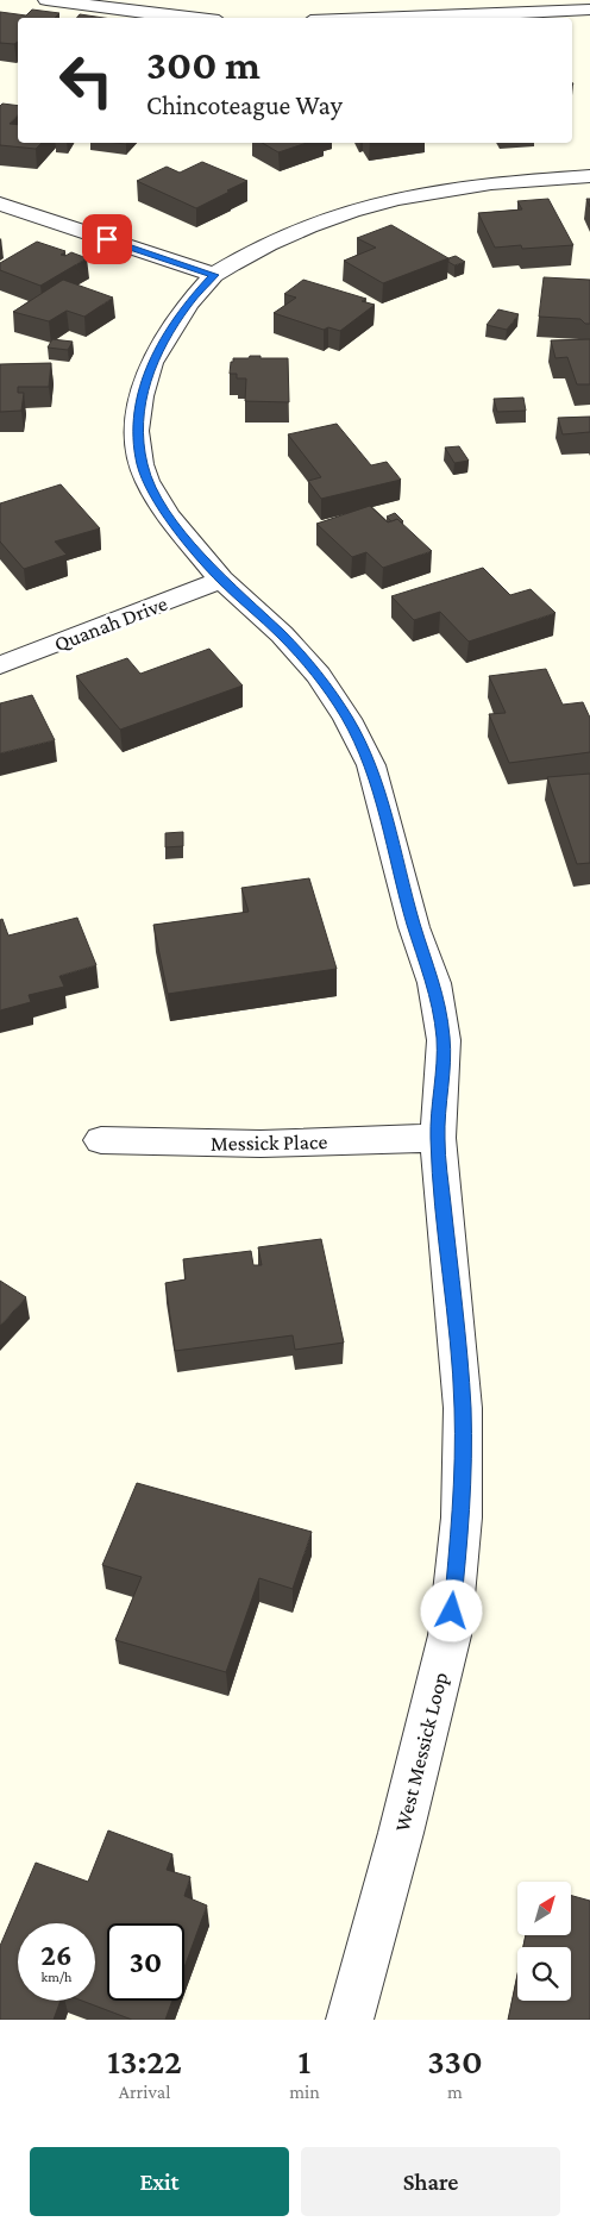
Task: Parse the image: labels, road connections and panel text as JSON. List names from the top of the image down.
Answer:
{
  "streets": {
    "street": ["Quanah Drive", "Messick Place", "West Messick Loop"]
  },
  "crossings": [
    ["Quanah Drive", "West Messick Loop"],
    ["Messick Place", "West Messick Loop"]
  ],
  "north": "top right",
  "page": {
    "turn": ["300 m", "Chincoteague Way"],
    "speed": "26 km/h",
    "limit": "30",
    "eta": [
      "13:22",
      "Arrival",
      "1",
      "min",
      "330",
      "m"
    ],
    "buttons": ["Exit", "Share"]
  }
}
